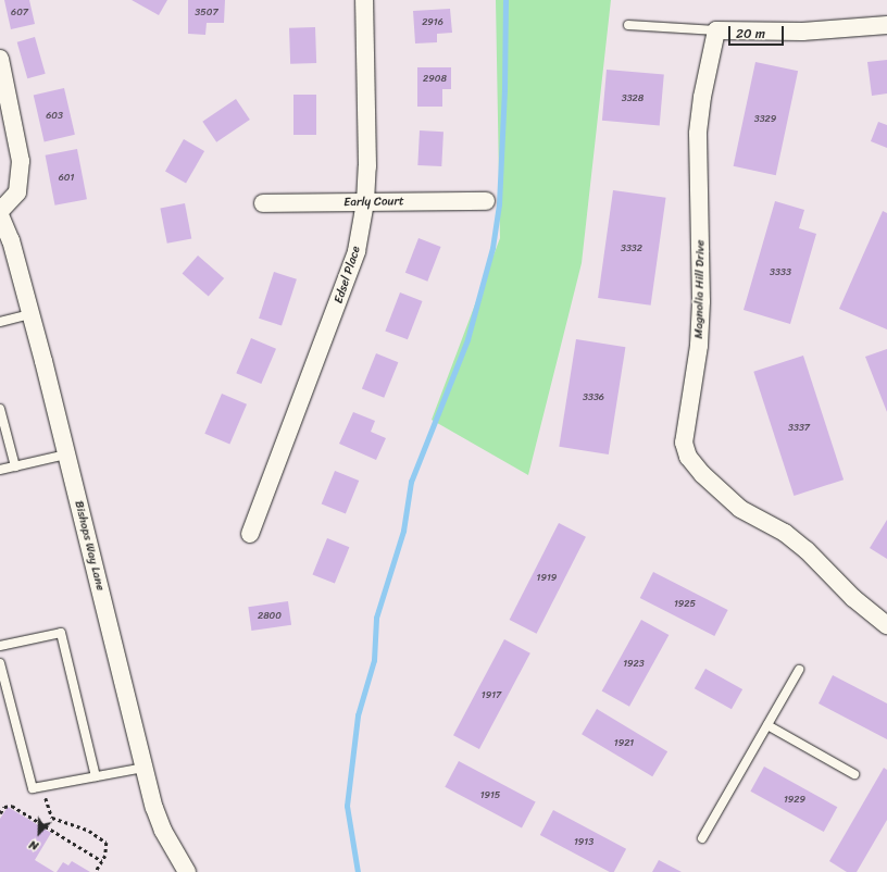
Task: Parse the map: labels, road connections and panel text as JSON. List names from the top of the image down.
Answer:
{
  "streets": {
    "street": [
      "Early Court",
      "Edsel Place",
      "Magnolia Hill Drive",
      "Bishops Way Lane"
    ]
  },
  "crossings": [
    ["Early Court", "Edsel Place"]
  ],
  "house_numbers": [
    "607",
    "3507",
    "2916",
    "2908",
    "3328",
    "603",
    "3329",
    "601",
    "3332",
    "3333",
    "3336",
    "3337",
    "1919",
    "1925",
    "2800",
    "1923",
    "1917",
    "1921",
    "1915",
    "1929",
    "1913"
  ],
  "scale_bar": "20 m",
  "north": "bottom left"
}
